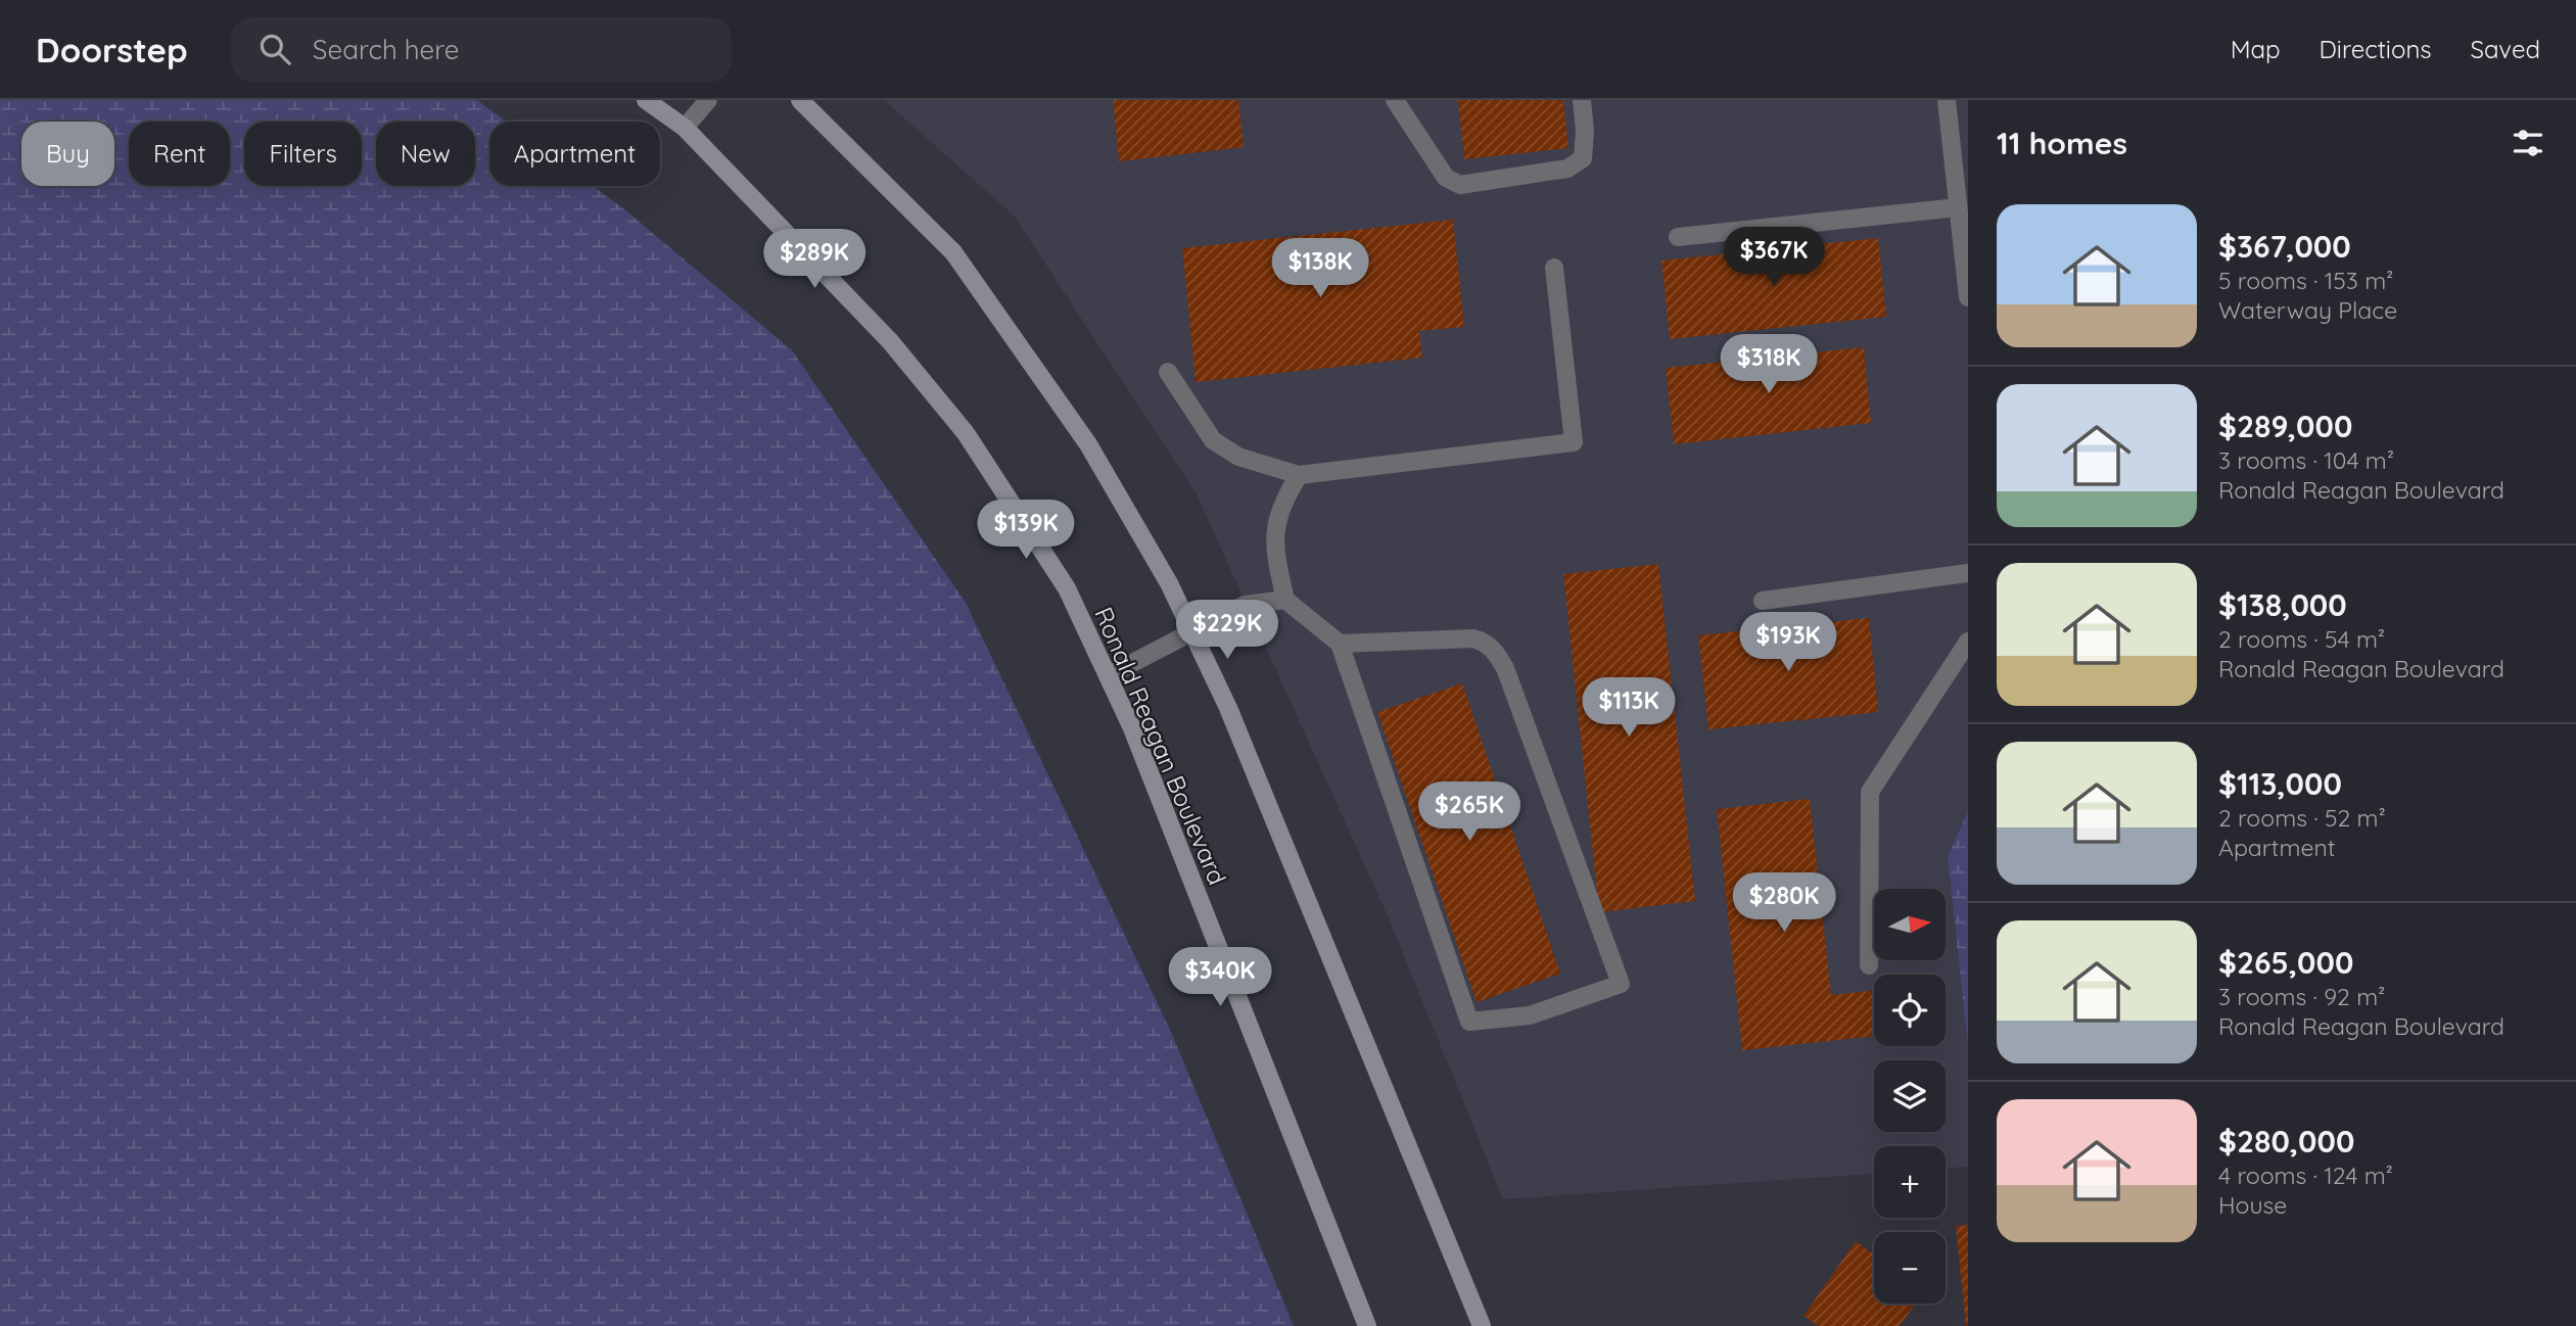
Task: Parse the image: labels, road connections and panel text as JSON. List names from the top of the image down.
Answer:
{
  "streets": {
    "main road": ["Ronald Reagan Boulevard"]
  },
  "north": "right",
  "page": {
    "header": "Doorstep",
    "search": "Search here",
    "nav": ["Map", "Directions", "Saved"],
    "heading": "11 homes",
    "chip": [
      "Buy",
      "Rent",
      "Filters",
      "New",
      "Apartment"
    ],
    "list": [
      {
        "name": "$367,000",
        "note": "5 rooms · 153 m² · Waterway Place"
      },
      {
        "name": "$289,000",
        "note": "3 rooms · 104 m² · Ronald Reagan Boulevard"
      },
      {
        "name": "$138,000",
        "note": "2 rooms · 54 m² · Ronald Reagan Boulevard"
      },
      {
        "name": "$113,000",
        "note": "2 rooms · 52 m² · Apartment"
      },
      {
        "name": "$265,000",
        "note": "3 rooms · 92 m² · Ronald Reagan Boulevard"
      },
      {
        "name": "$280,000",
        "note": "4 rooms · 124 m² · House"
      }
    ],
    "price": [
      "$367K",
      "$289K",
      "$138K",
      "$318K",
      "$139K",
      "$229K",
      "$193K",
      "$113K",
      "$265K",
      "$280K",
      "$340K"
    ],
    "map_buttons": ["+", "−"]
  }
}
